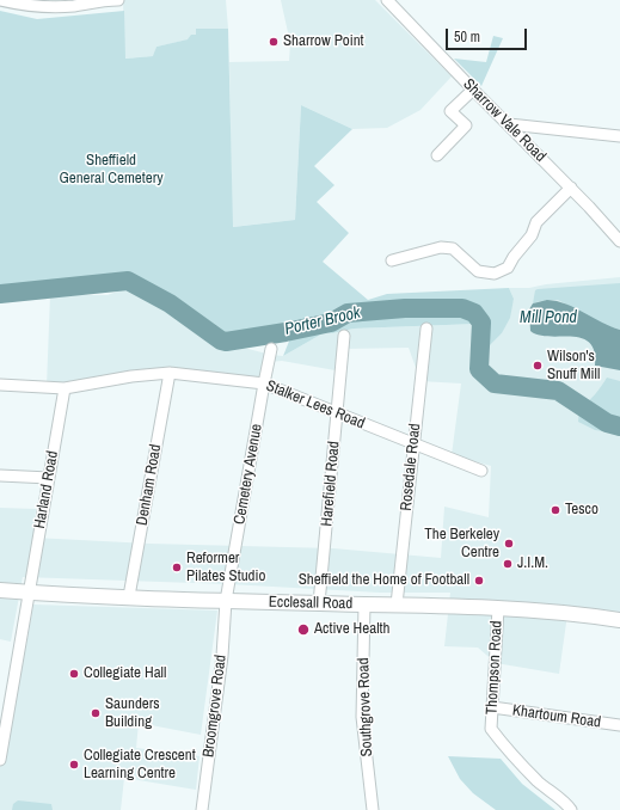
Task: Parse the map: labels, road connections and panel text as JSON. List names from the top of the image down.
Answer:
{
  "streets": {
    "main road": ["Ecclesall Road"],
    "street": [
      "Sharrow Vale Road",
      "Stalker Lees Road",
      "Rosedale Road",
      "Cemetery Avenue",
      "Harefield Road",
      "Denham Road",
      "Harland Road",
      "Thompson Road",
      "Broomgrove Road",
      "Southgrove Road",
      "Khartoum Road"
    ]
  },
  "crossings": [
    ["Stalker Lees Road", "Rosedale Road"],
    ["Stalker Lees Road", "Cemetery Avenue"],
    ["Stalker Lees Road", "Harefield Road"],
    ["Stalker Lees Road", "Denham Road"],
    ["Stalker Lees Road", "Harland Road"],
    ["Rosedale Road", "Ecclesall Road"],
    ["Cemetery Avenue", "Ecclesall Road"],
    ["Cemetery Avenue", "Broomgrove Road"],
    ["Harefield Road", "Ecclesall Road"],
    ["Denham Road", "Ecclesall Road"],
    ["Harland Road", "Ecclesall Road"],
    ["Ecclesall Road", "Thompson Road"],
    ["Ecclesall Road", "Broomgrove Road"],
    ["Ecclesall Road", "Southgrove Road"],
    ["Thompson Road", "Khartoum Road"]
  ],
  "water": ["Mill Pond", "Porter Brook"],
  "parks": ["Sheffield General Cemetery"],
  "places": [
    "Sharrow Point",
    "Wilson's Snuff Mill",
    "Tesco",
    "The Berkeley Centre",
    "J.I.M.",
    "Reformer Pilates Studio",
    "Sheffield the Home of Football",
    "Active Health",
    "Collegiate Hall",
    "Saunders Building",
    "Collegiate Crescent Learning Centre"
  ],
  "scale_bar": "50 m"
}
